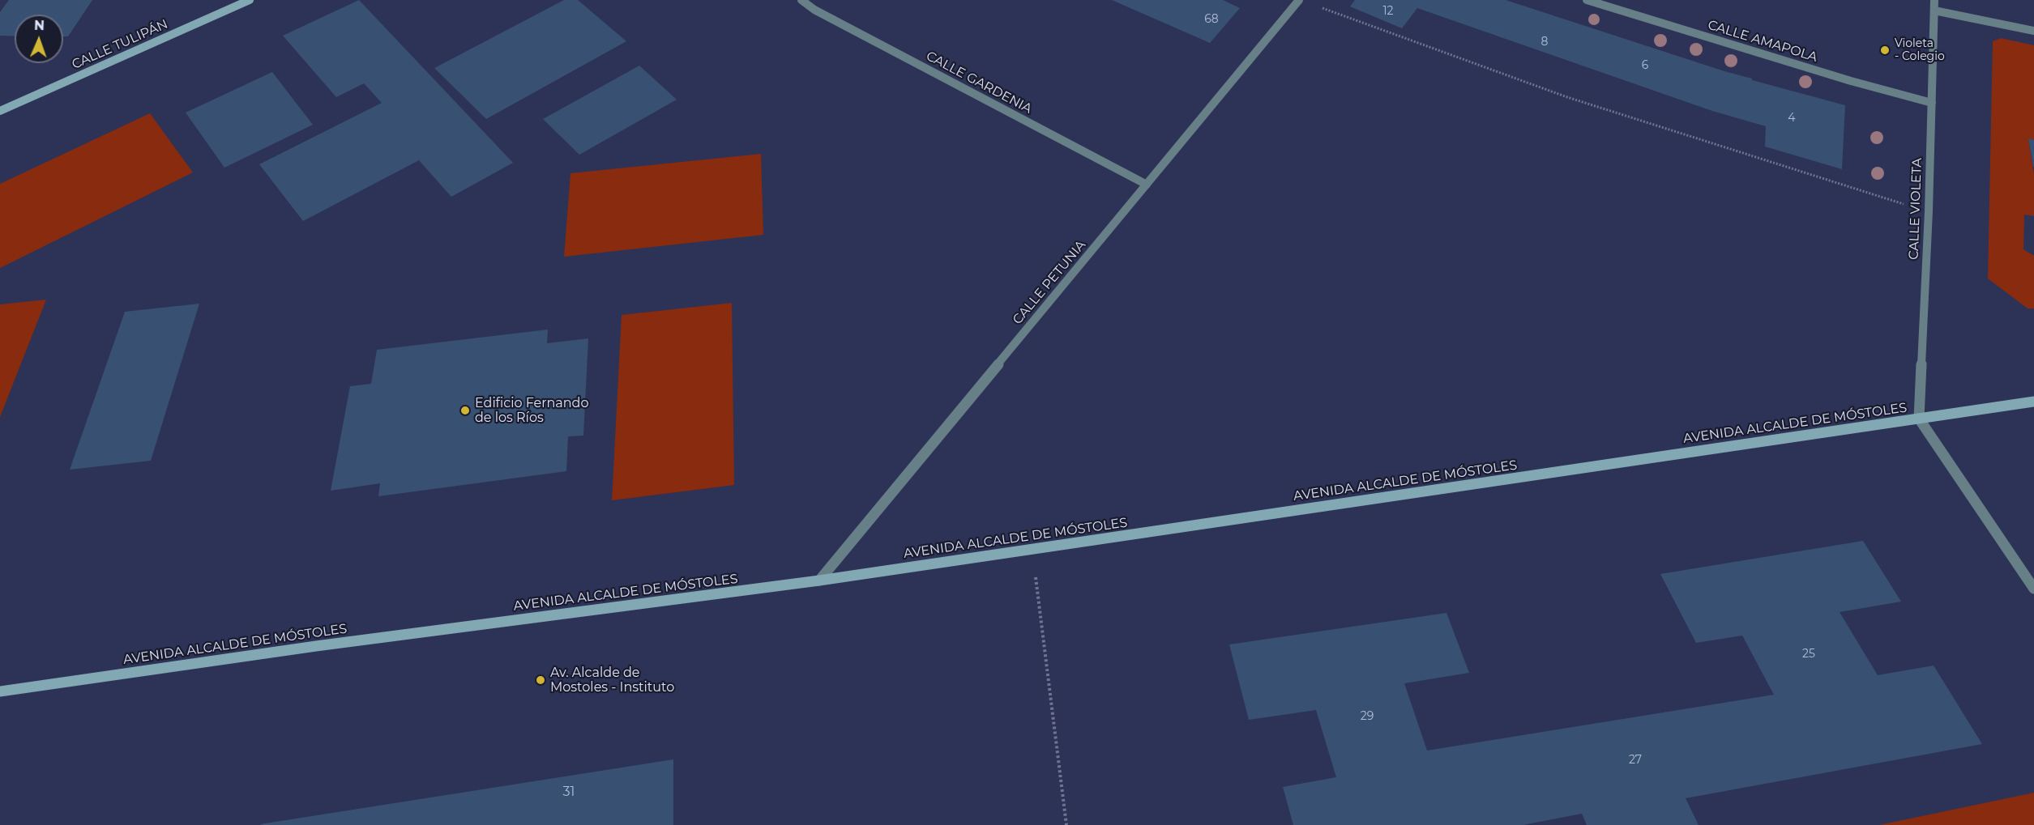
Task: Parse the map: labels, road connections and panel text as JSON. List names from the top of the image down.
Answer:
{
  "streets": {
    "street": [
      "CALLE AMAPOLA",
      "CALLE TULIPÁN",
      "CALLE GARDENIA",
      "CALLE VIOLETA",
      "CALLE PETUNIA",
      "AVENIDA ALCALDE DE MÓSTOLES"
    ]
  },
  "crossings": [
    ["CALLE AMAPOLA", "CALLE VIOLETA"],
    ["CALLE GARDENIA", "CALLE PETUNIA"],
    ["CALLE VIOLETA", "AVENIDA ALCALDE DE MÓSTOLES"],
    ["CALLE PETUNIA", "AVENIDA ALCALDE DE MÓSTOLES"]
  ],
  "places": ["Violeta - Colegio", "Edificio Fernando de los Ríos", "Av. Alcalde de Mostoles - Instituto"],
  "house_numbers": [
    "12",
    "68",
    "8",
    "6",
    "4",
    "25",
    "29",
    "27",
    "31"
  ],
  "north": "top"
}
